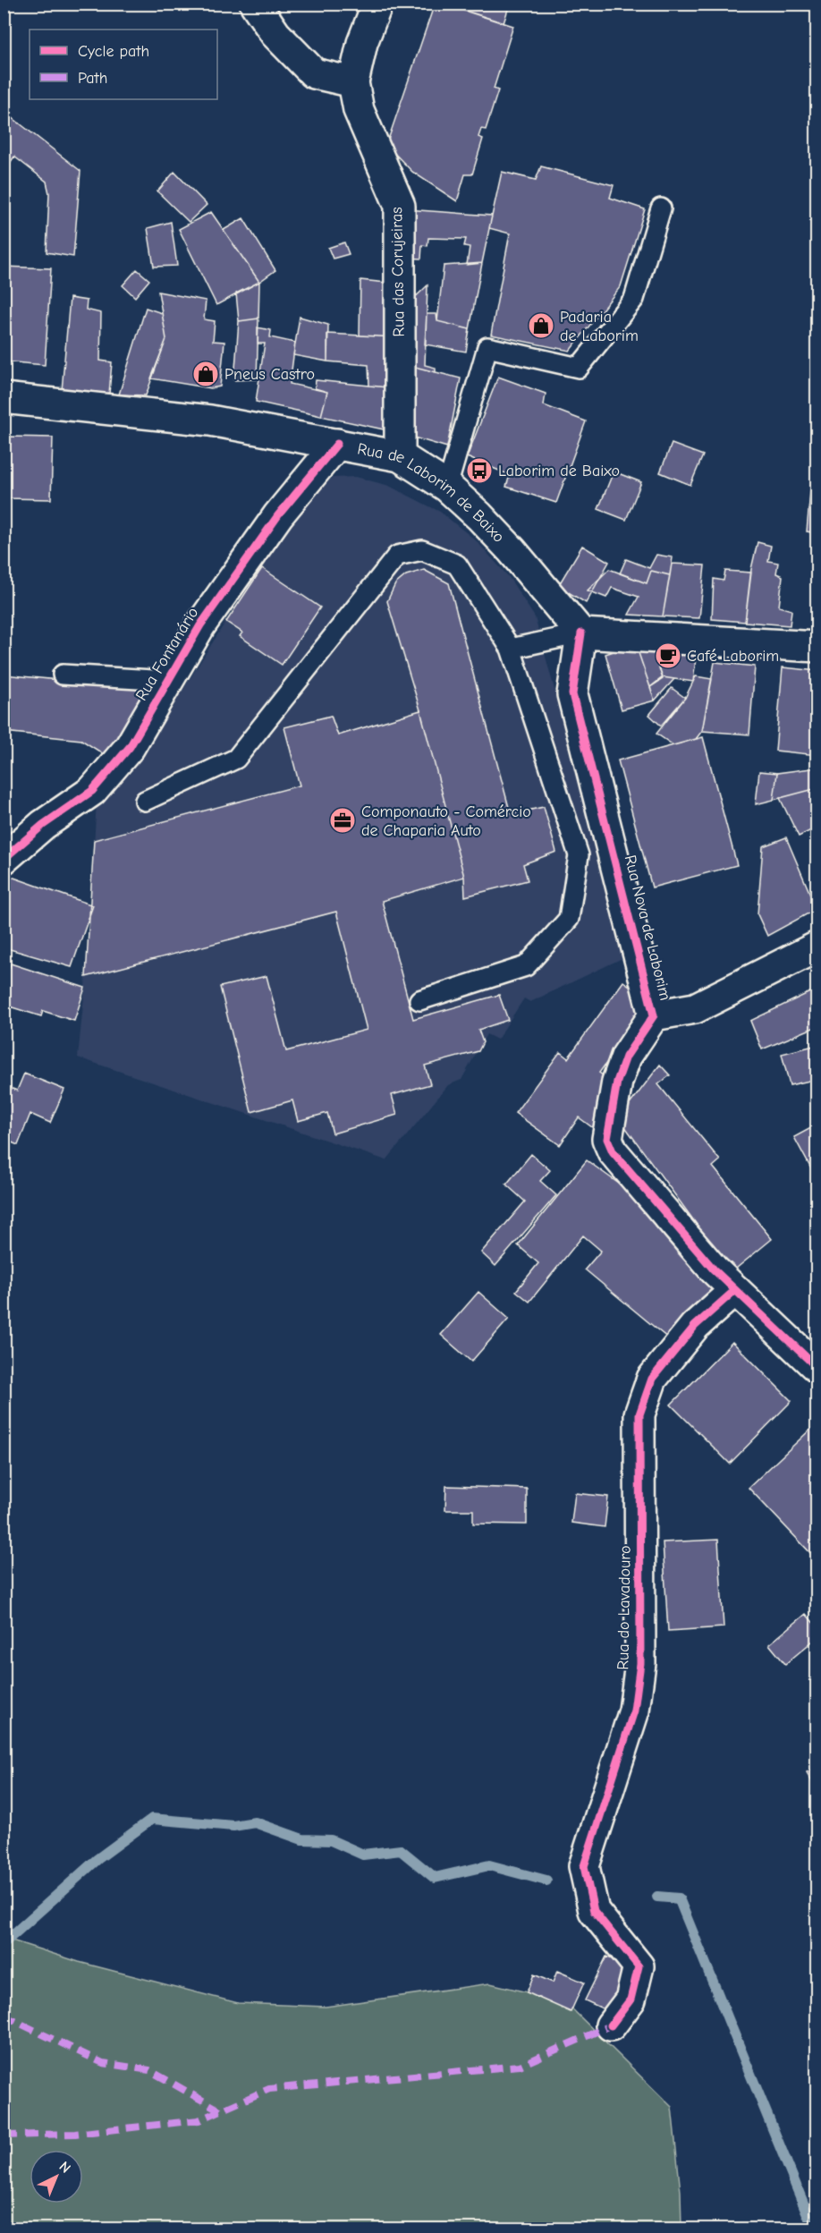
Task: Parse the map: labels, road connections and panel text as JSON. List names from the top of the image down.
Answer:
{
  "streets": {
    "street": [
      "Rua das Corujeiras",
      "Rua de Laborim de Baixo",
      "Rua Fontanário",
      "Rua Nova de Laborim",
      "Rua do Lavadouro"
    ]
  },
  "crossings": [
    ["Rua das Corujeiras", "Rua de Laborim de Baixo"],
    ["Rua de Laborim de Baixo", "Rua Fontanário"],
    ["Rua de Laborim de Baixo", "Rua Nova de Laborim"],
    ["Rua Nova de Laborim", "Rua do Lavadouro"]
  ],
  "places": {
    "shop": ["Padaria de Laborim", "Pneus Castro"],
    "bus stop": ["Laborim de Baixo"],
    "cafe": ["Café Laborim"],
    "office": ["Componauto - Comércio de Chaparia Auto"]
  },
  "legend": ["Cycle path", "Path"],
  "north": "top right"
}
